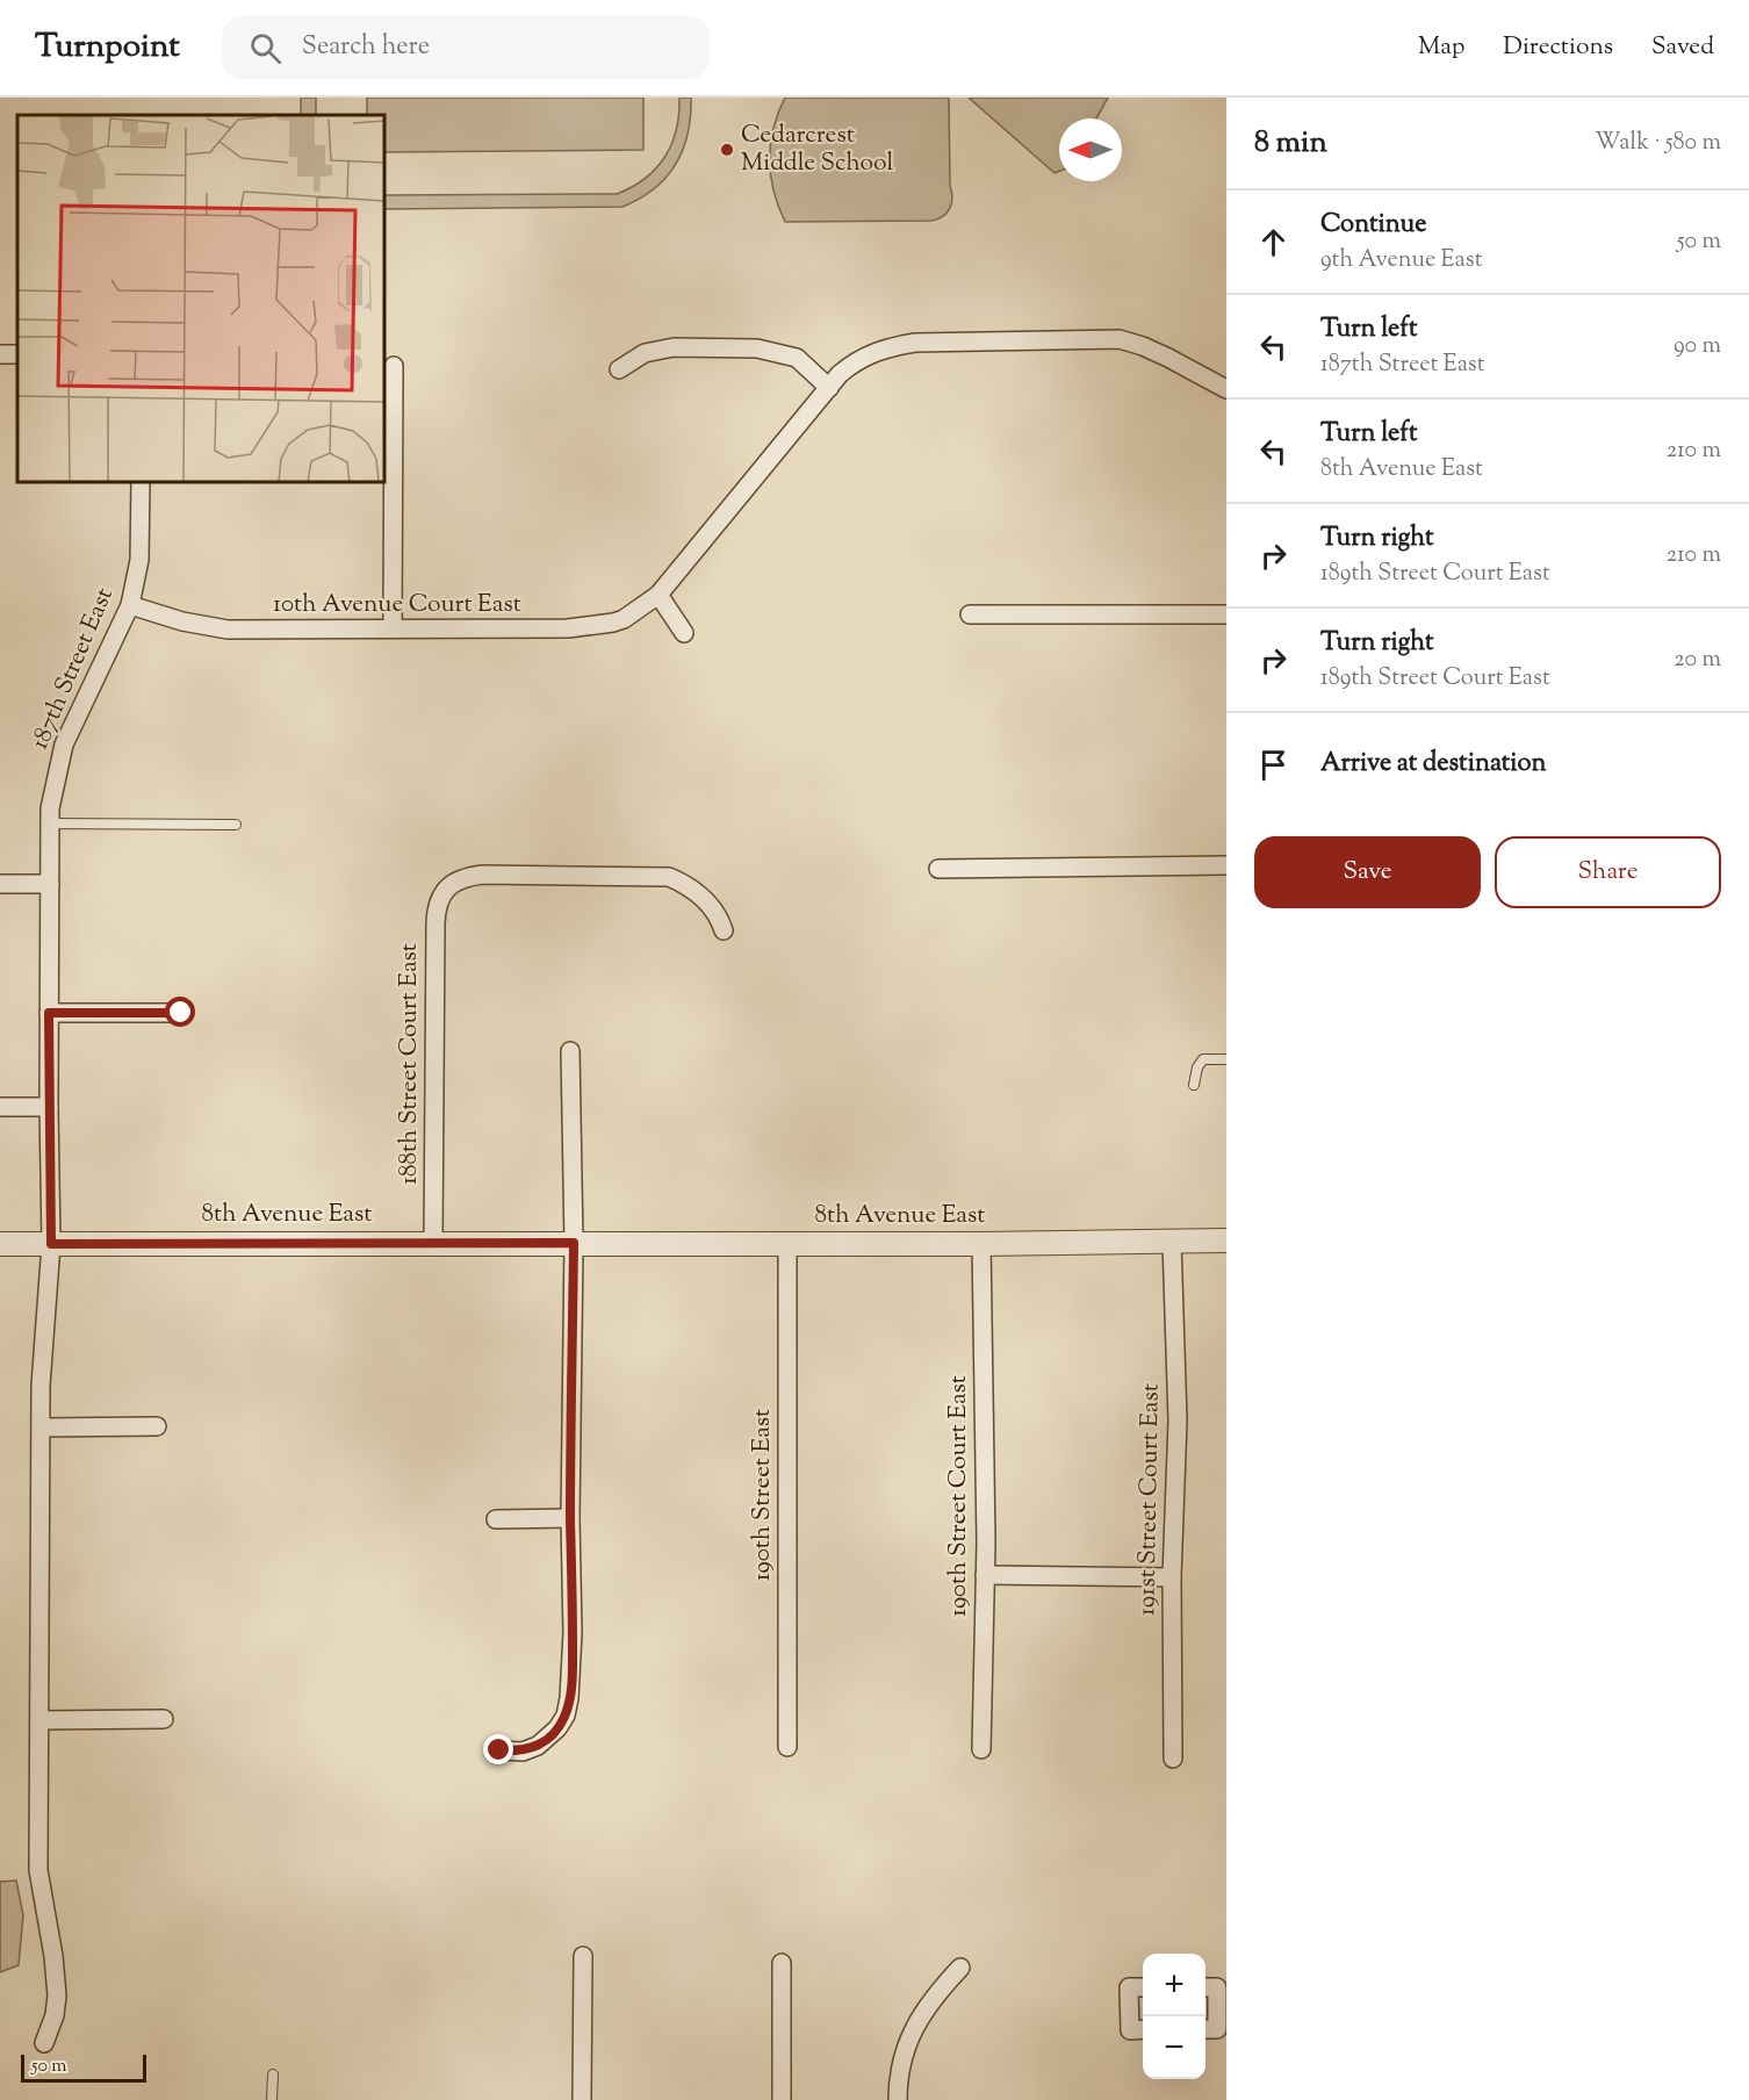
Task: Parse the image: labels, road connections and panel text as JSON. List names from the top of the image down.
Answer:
{
  "streets": {
    "street": [
      "10th Avenue Court East",
      "187th Street East",
      "188th Street Court East",
      "8th Avenue East",
      "190th Street East",
      "190th Street Court East",
      "191st Street Court East"
    ]
  },
  "crossings": [
    ["10th Avenue Court East", "187th Street East"],
    ["187th Street East", "8th Avenue East"],
    ["188th Street Court East", "8th Avenue East"],
    ["8th Avenue East", "190th Street East"],
    ["8th Avenue East", "190th Street Court East"],
    ["8th Avenue East", "191st Street Court East"]
  ],
  "places": ["Cedarcrest Middle School"],
  "scale_bar": "50 m",
  "north": "left",
  "page": {
    "header": "Turnpoint",
    "search": "Search here",
    "nav": ["Map", "Directions", "Saved"],
    "heading": ["8 min", "Walk · 580 m"],
    "list": [
      ["Continue", "9th Avenue East", "50 m"],
      ["Turn left", "187th Street East", "90 m"],
      ["Turn left", "8th Avenue East", "210 m"],
      ["Turn right", "189th Street Court East", "210 m"],
      ["Turn right", "189th Street Court East", "20 m"],
      "Arrive at destination"
    ],
    "buttons": ["Save", "Share"],
    "map_buttons": ["+", "−"],
    "scale": "50 m"
  }
}
